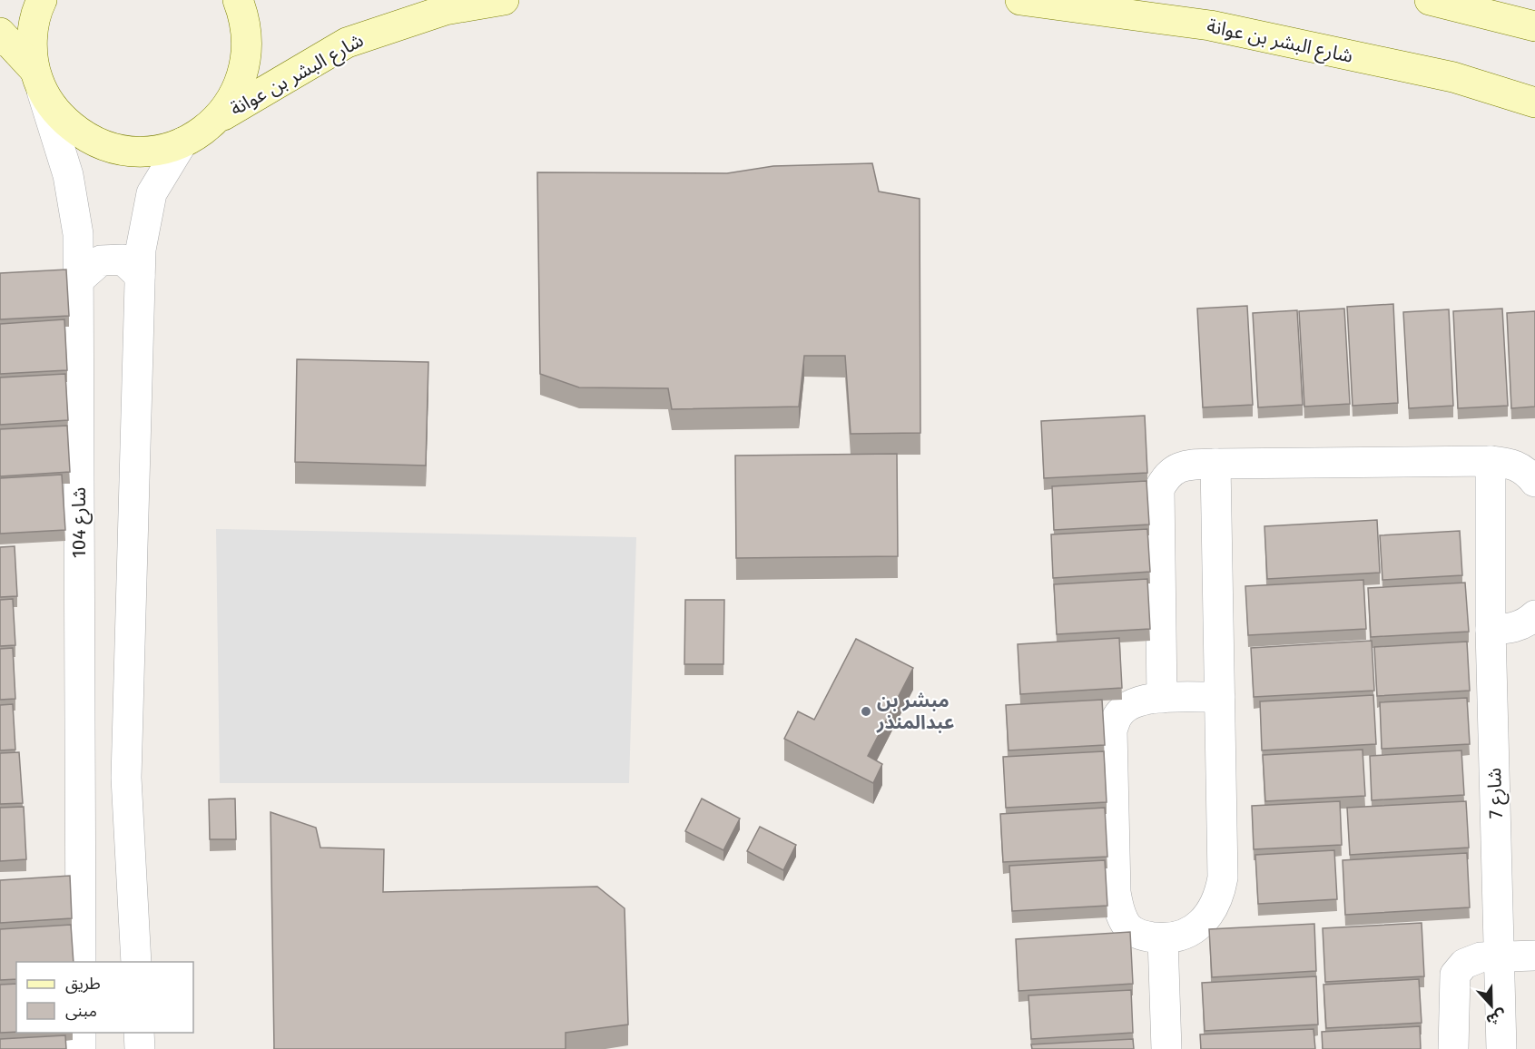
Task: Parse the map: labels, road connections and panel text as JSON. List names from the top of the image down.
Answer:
{
  "streets": {
    "main road": ["شارع البشر بن عوانة"],
    "street": ["شارع 104", "شارع 7"]
  },
  "places": ["مبشر بن عبدالمنذر"],
  "legend": ["طريق", "مبنى"],
  "north": "bottom"
}
